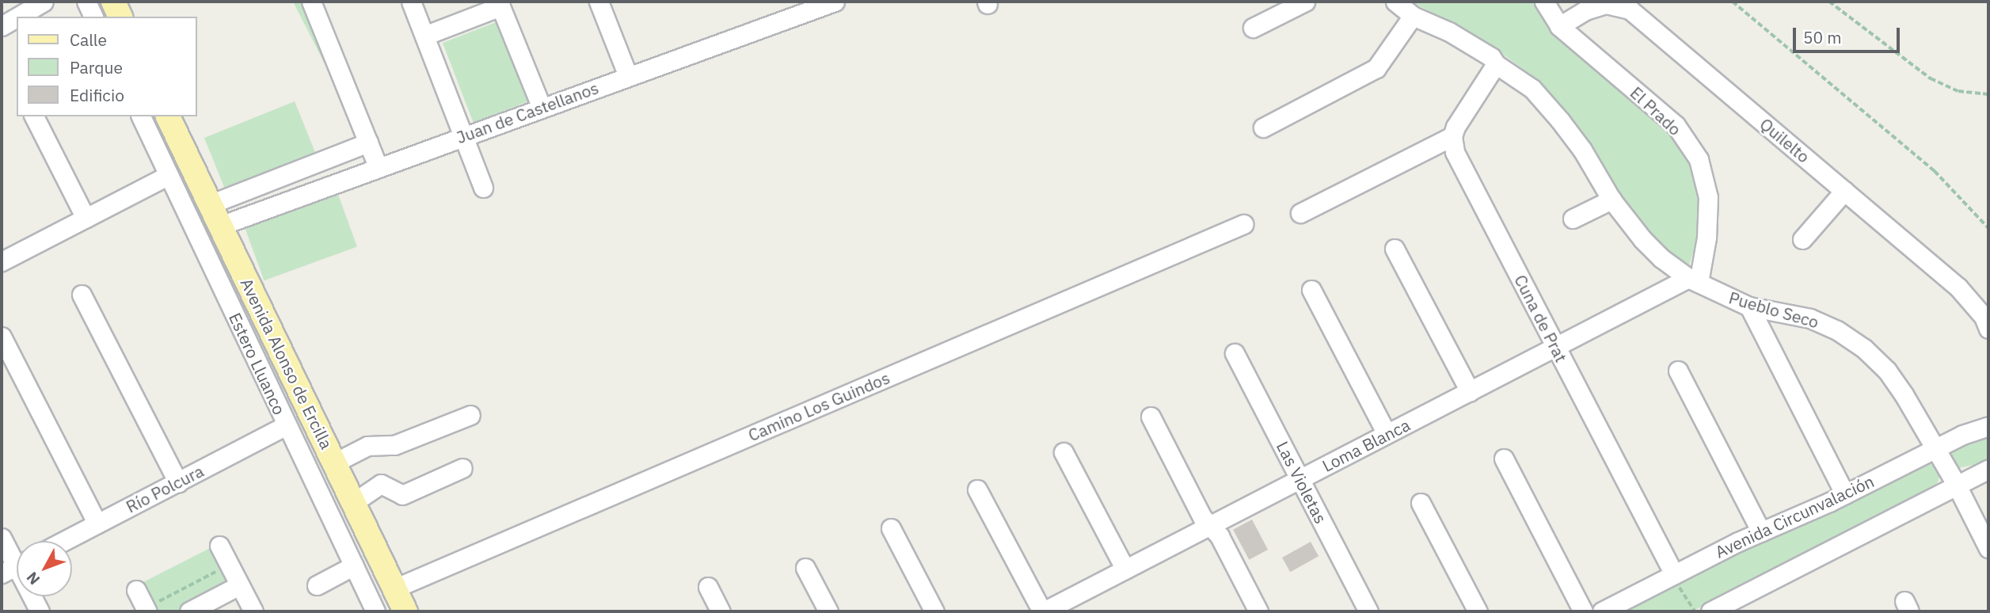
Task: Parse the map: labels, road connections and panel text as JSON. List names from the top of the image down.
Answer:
{
  "streets": {
    "main road": ["Avenida Alonso de Ercilla"],
    "street": [
      "El Prado",
      "Juan de Castellanos",
      "Quilelto",
      "Pueblo Seco",
      "Cuna de Prat",
      "Estero Lluanco",
      "Camino Los Guindos",
      "Loma Blanca",
      "Las Violetas",
      "Río Polcura",
      "Avenida Circunvalación"
    ]
  },
  "crossings": [
    ["El Prado", "Quilelto"],
    ["El Prado", "Pueblo Seco"],
    ["El Prado", "Loma Blanca"],
    ["Juan de Castellanos", "Avenida Alonso de Ercilla"],
    ["Pueblo Seco", "Loma Blanca"],
    ["Pueblo Seco", "Avenida Circunvalación"],
    ["Cuna de Prat", "Loma Blanca"],
    ["Cuna de Prat", "Avenida Circunvalación"],
    ["Estero Lluanco", "Río Polcura"],
    ["Avenida Alonso de Ercilla", "Camino Los Guindos"],
    ["Loma Blanca", "Las Violetas"]
  ],
  "legend": ["Calle", "Parque", "Edificio"],
  "scale_bar": "50 m",
  "north": "bottom left"
}
